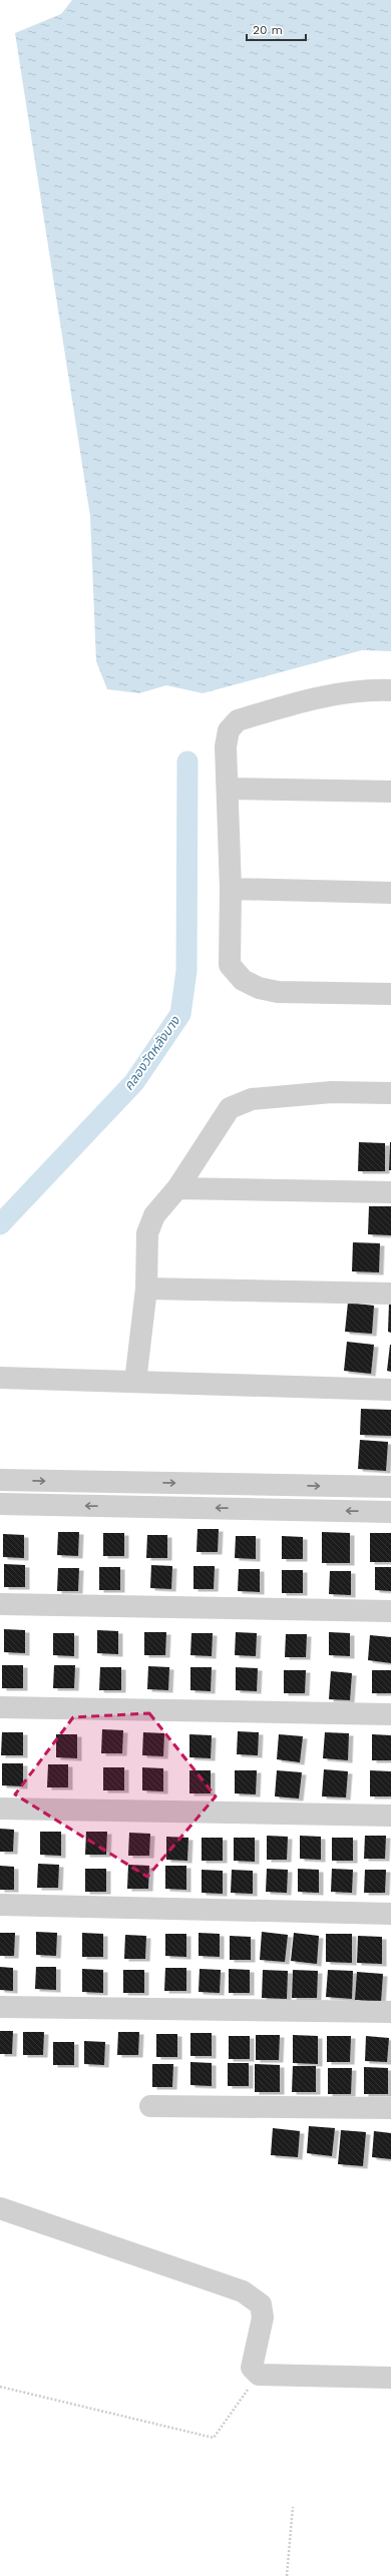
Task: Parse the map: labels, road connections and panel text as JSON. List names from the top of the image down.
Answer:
{
  "water": ["คลองวัดหลังบาง"],
  "scale_bar": "20 m"
}
